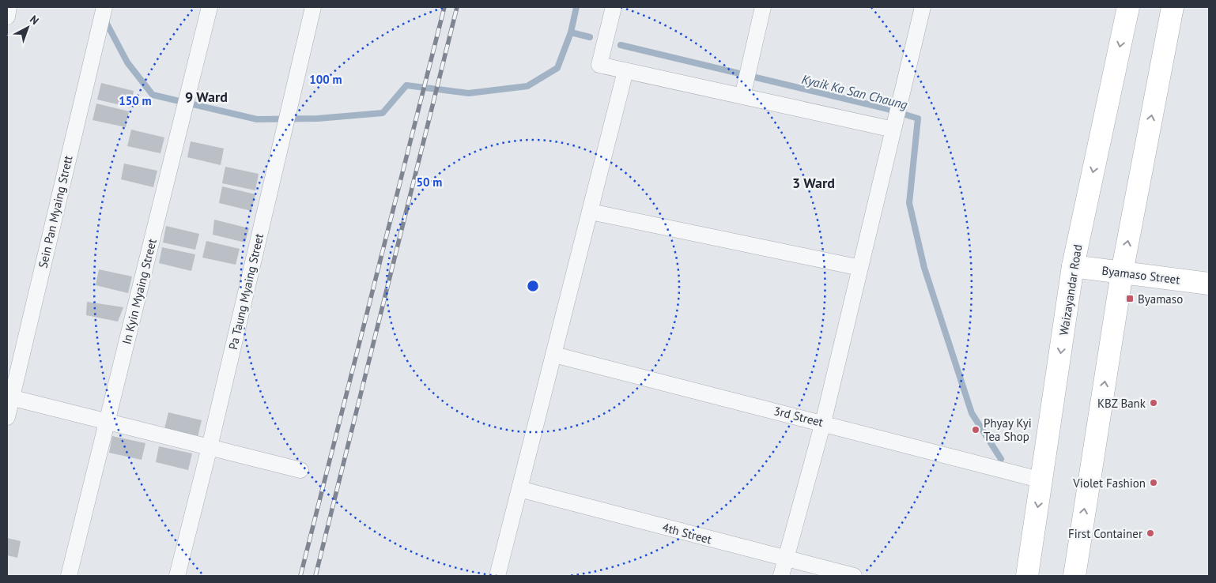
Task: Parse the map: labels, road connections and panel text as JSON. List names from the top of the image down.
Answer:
{
  "streets": {
    "main road": ["Byamaso Street", "Waizayandar Road"],
    "street": [
      "Sein Pan Myaing Strett",
      "In Kyin Myaing Street",
      "Pa Taung Myaing Street",
      "3rd Street",
      "4th Street"
    ]
  },
  "crossings": [
    ["Byamaso Street", "Waizayandar Road"],
    ["Waizayandar Road", "3rd Street"]
  ],
  "districts": ["9 Ward", "3 Ward"],
  "water": ["Kyaik Ka San Chaung"],
  "places": {
    "transit": ["Byamaso"],
    "other": [
      "KBZ Bank",
      "Phyay Kyi Tea Shop",
      "Violet Fashion",
      "First Container"
    ]
  },
  "north": "top right",
  "rings": ["100 m", "150 m", "50 m"]
}
